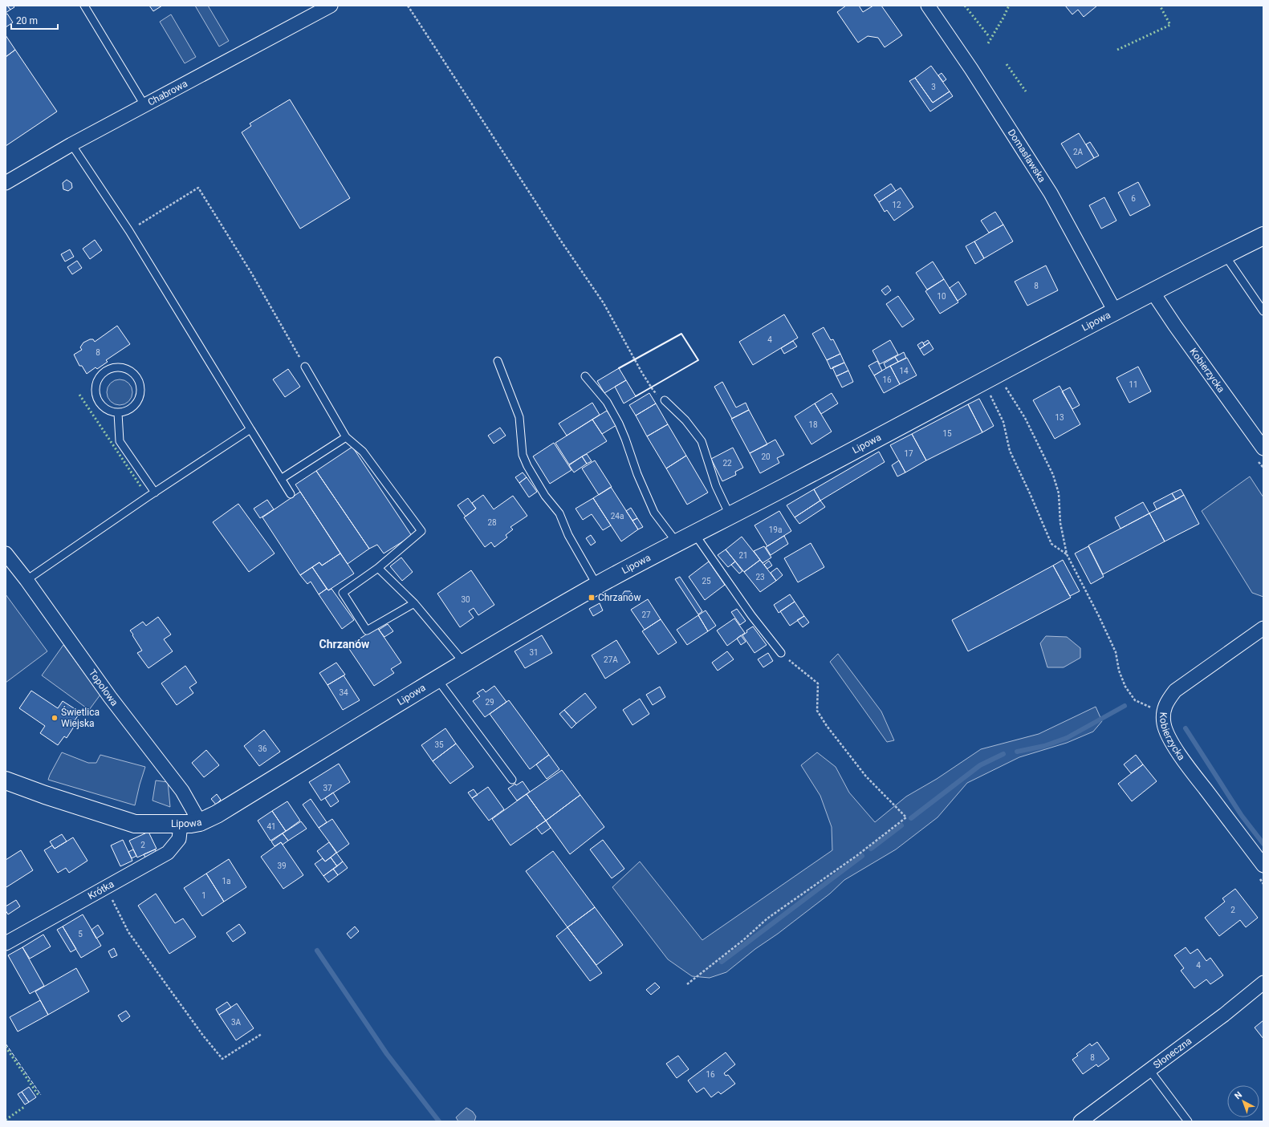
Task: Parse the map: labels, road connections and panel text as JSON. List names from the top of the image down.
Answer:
{
  "streets": {
    "street": [
      "Chabrowa",
      "Domasławska",
      "Lipowa",
      "Kobierzycka",
      "Topolowa",
      "Krótka",
      "Słoneczna"
    ]
  },
  "crossings": [
    ["Domasławska", "Lipowa"],
    ["Lipowa", "Kobierzycka"],
    ["Lipowa", "Topolowa"],
    ["Lipowa", "Krótka"]
  ],
  "districts": ["Chrzanów"],
  "places": {
    "transit": ["Chrzanów"],
    "other": ["Świetlica Wiejska"]
  },
  "house_numbers": [
    "3",
    "2A",
    "6",
    "12",
    "8",
    "10",
    "4",
    "8",
    "14",
    "16",
    "11",
    "13",
    "18",
    "15",
    "17",
    "20",
    "22",
    "24a",
    "28",
    "19a",
    "21",
    "23",
    "25",
    "30",
    "27",
    "31",
    "27A",
    "34",
    "29",
    "35",
    "36",
    "37",
    "41",
    "2",
    "39",
    "1a",
    "1",
    "2",
    "5",
    "4",
    "3A",
    "8",
    "16"
  ],
  "scale_bar": "20 m",
  "north": "top left"
}
